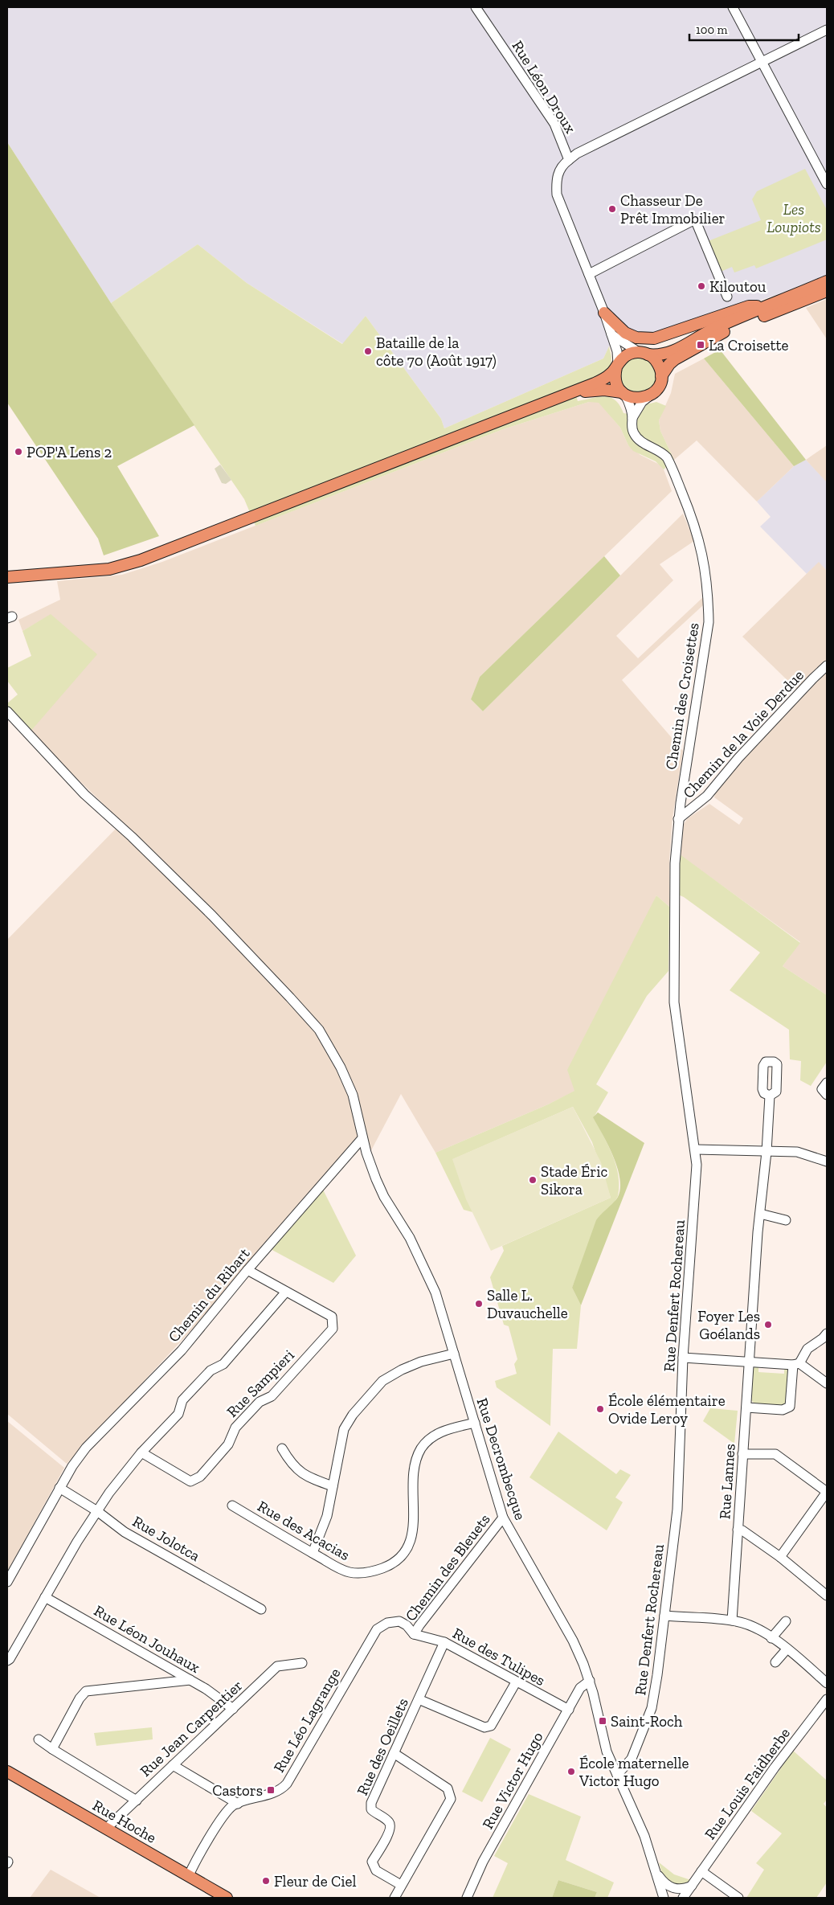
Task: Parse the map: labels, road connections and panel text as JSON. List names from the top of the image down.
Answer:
{
  "streets": {
    "main road": ["Rue Hoche"],
    "street": [
      "Rue Léon Droux",
      "Chemin des Croisettes",
      "Chemin de la Voie Derdue",
      "Chemin du Ribart",
      "Rue Denfert Rochereau",
      "Rue Sampieri",
      "Rue Decrombecque",
      "Rue Lannes",
      "Rue des Acacias",
      "Rue Jolotca",
      "Chemin des Bleuets",
      "Rue Léon Jouhaux",
      "Rue des Tulipes",
      "Rue Léo Lagrange",
      "Rue Jean Carpentier",
      "Rue des Oeillets",
      "Rue Victor Hugo",
      "Rue Louis Faidherbe"
    ]
  },
  "crossings": [
    ["Chemin des Croisettes", "Chemin de la Voie Derdue"],
    ["Chemin des Croisettes", "Rue Denfert Rochereau"],
    ["Chemin du Ribart", "Rue Sampieri"],
    ["Chemin du Ribart", "Rue Decrombecque"],
    ["Chemin du Ribart", "Rue Jolotca"],
    ["Rue Denfert Rochereau", "Rue Decrombecque"],
    ["Rue Decrombecque", "Rue des Acacias"],
    ["Rue Decrombecque", "Chemin des Bleuets"],
    ["Rue Decrombecque", "Rue Victor Hugo"],
    ["Chemin des Bleuets", "Rue des Tulipes"],
    ["Chemin des Bleuets", "Rue Léo Lagrange"],
    ["Rue Léon Jouhaux", "Rue Jean Carpentier"],
    ["Rue des Tulipes", "Rue Léo Lagrange"],
    ["Rue des Tulipes", "Rue des Oeillets"],
    ["Rue des Tulipes", "Rue Victor Hugo"],
    ["Rue Léo Lagrange", "Rue Hoche"],
    ["Rue Jean Carpentier", "Rue Hoche"]
  ],
  "parks": ["Les Loupiots"],
  "places": {
    "other": [
      "Chasseur De Prêt Immobilier",
      "Kiloutou",
      "Bataille de la côte 70 (Août 1917)",
      "POP'A Lens 2",
      "Stade Éric Sikora",
      "Salle L. Duvauchelle",
      "Foyer Les Goélands",
      "École élémentaire Ovide Leroy",
      "École maternelle Victor Hugo",
      "Fleur de Ciel"
    ],
    "transit": ["La Croisette", "Saint-Roch", "Castors"]
  },
  "scale_bar": "100 m"
}
